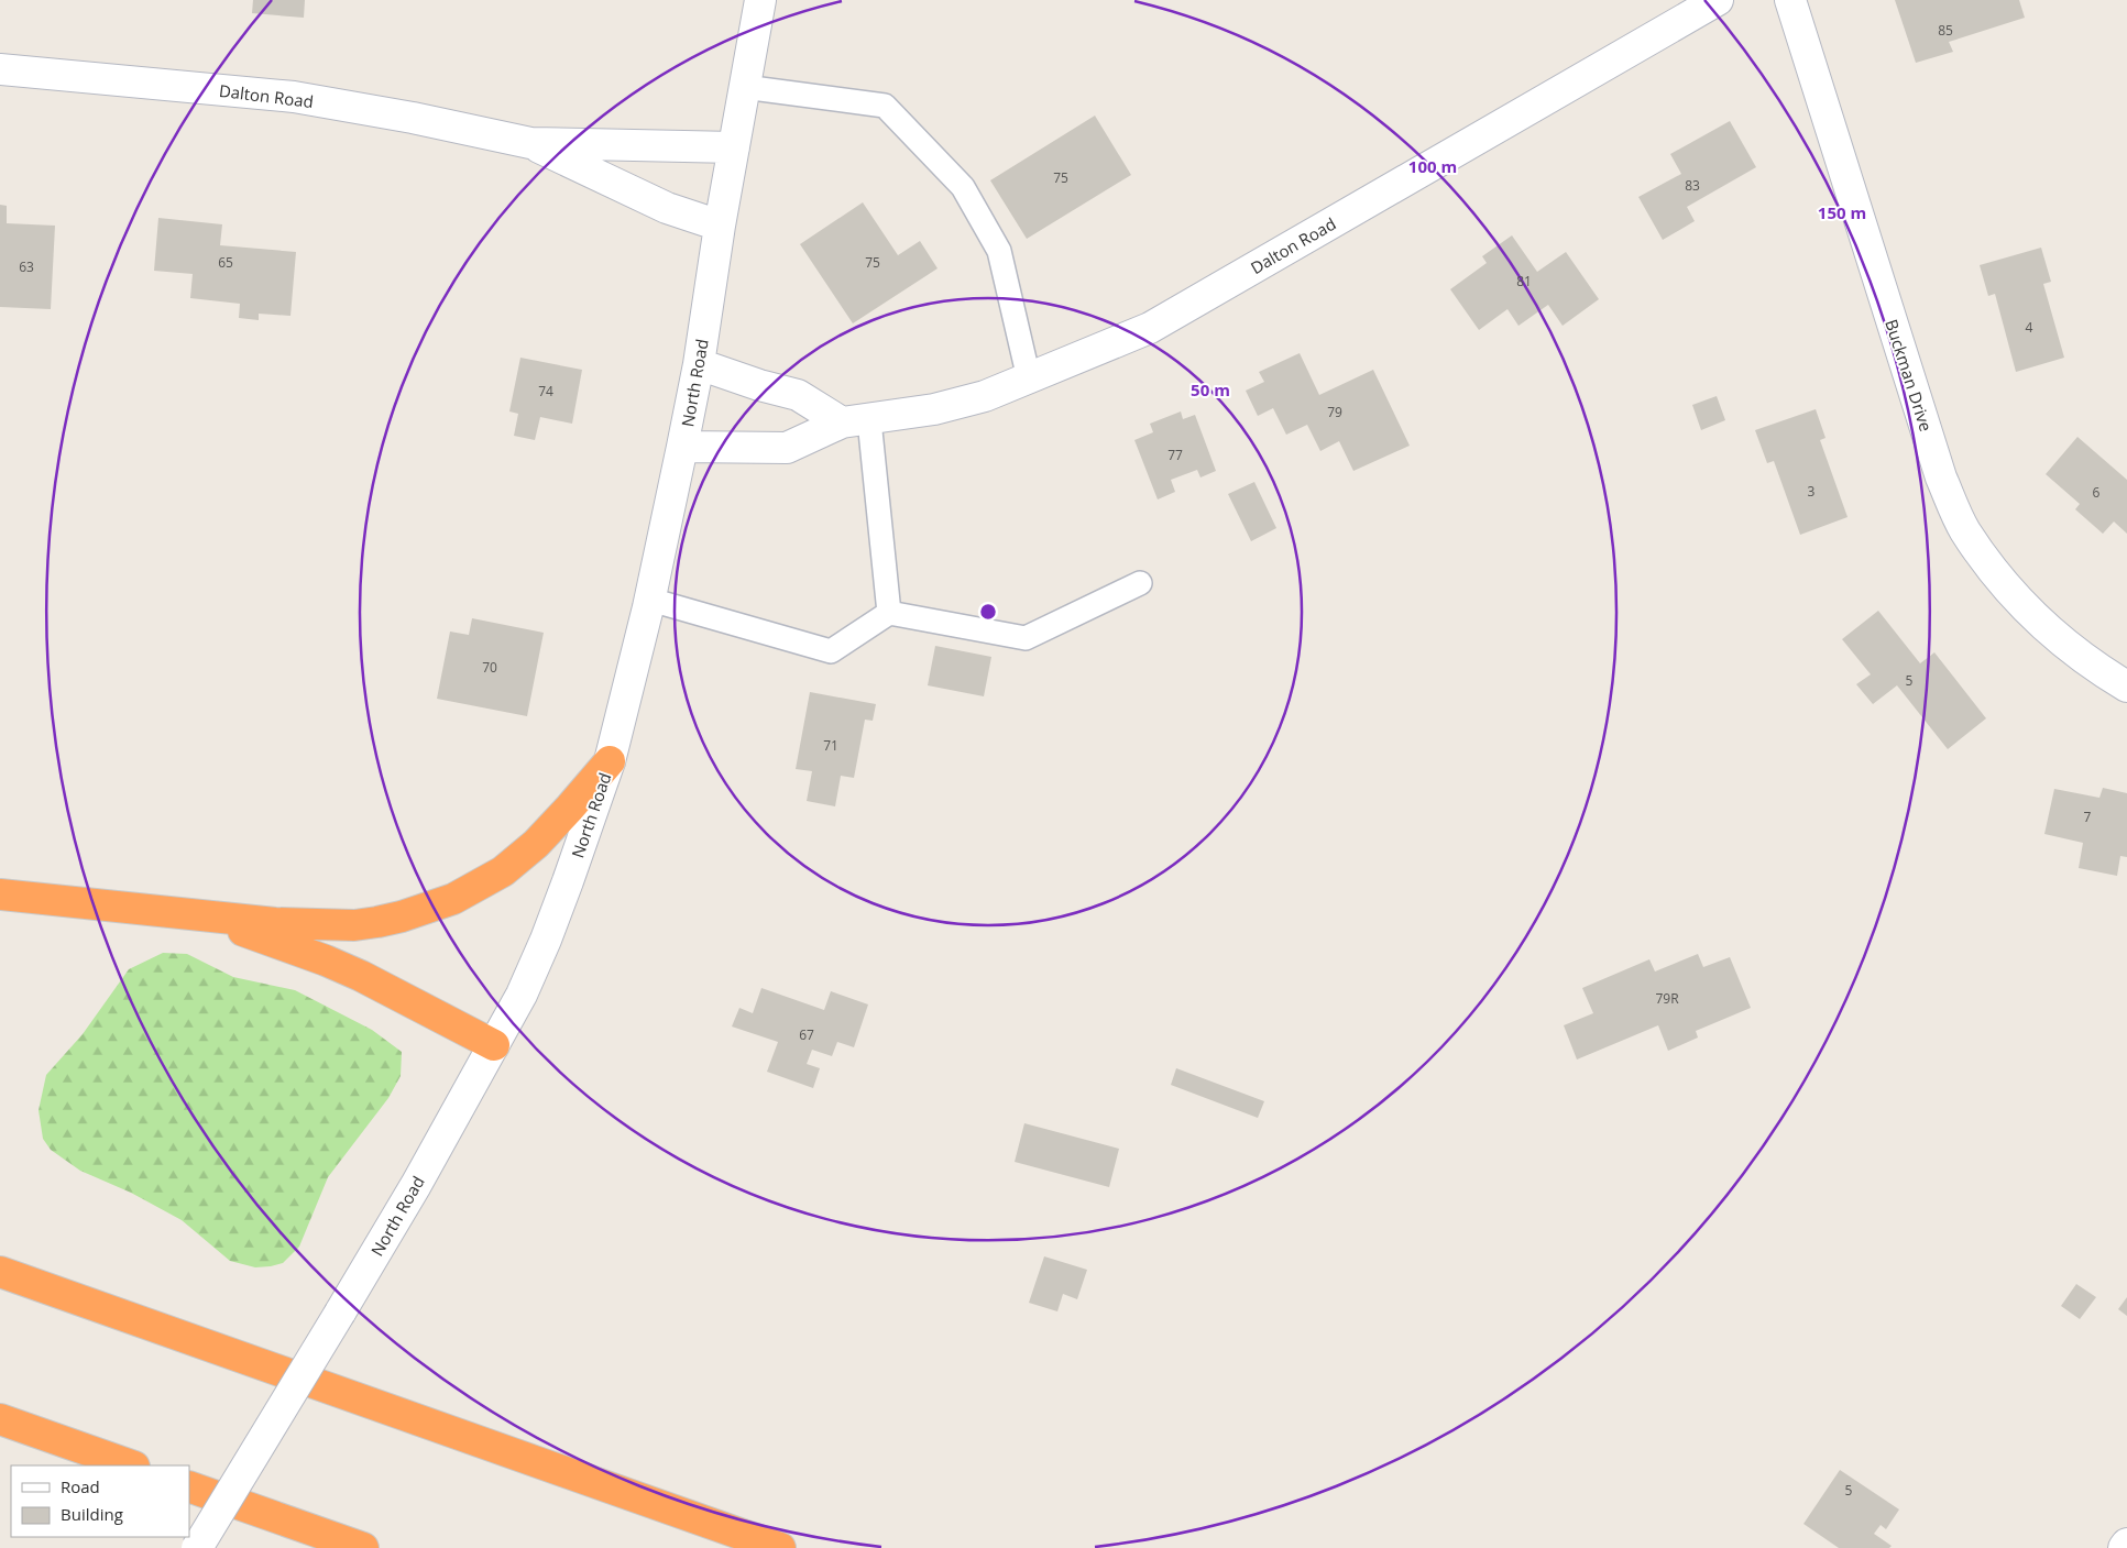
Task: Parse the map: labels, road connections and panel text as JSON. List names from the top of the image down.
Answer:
{
  "streets": {
    "street": ["Dalton Road", "Buckman Drive", "North Road"]
  },
  "crossings": [
    ["Dalton Road", "North Road"]
  ],
  "house_numbers": [
    "85",
    "75",
    "83",
    "65",
    "75",
    "63",
    "81",
    "4",
    "74",
    "79",
    "77",
    "3",
    "6",
    "70",
    "5",
    "71",
    "7",
    "79R",
    "67",
    "5"
  ],
  "legend": ["Road", "Building"],
  "rings": ["100 m", "150 m", "50 m"]
}
